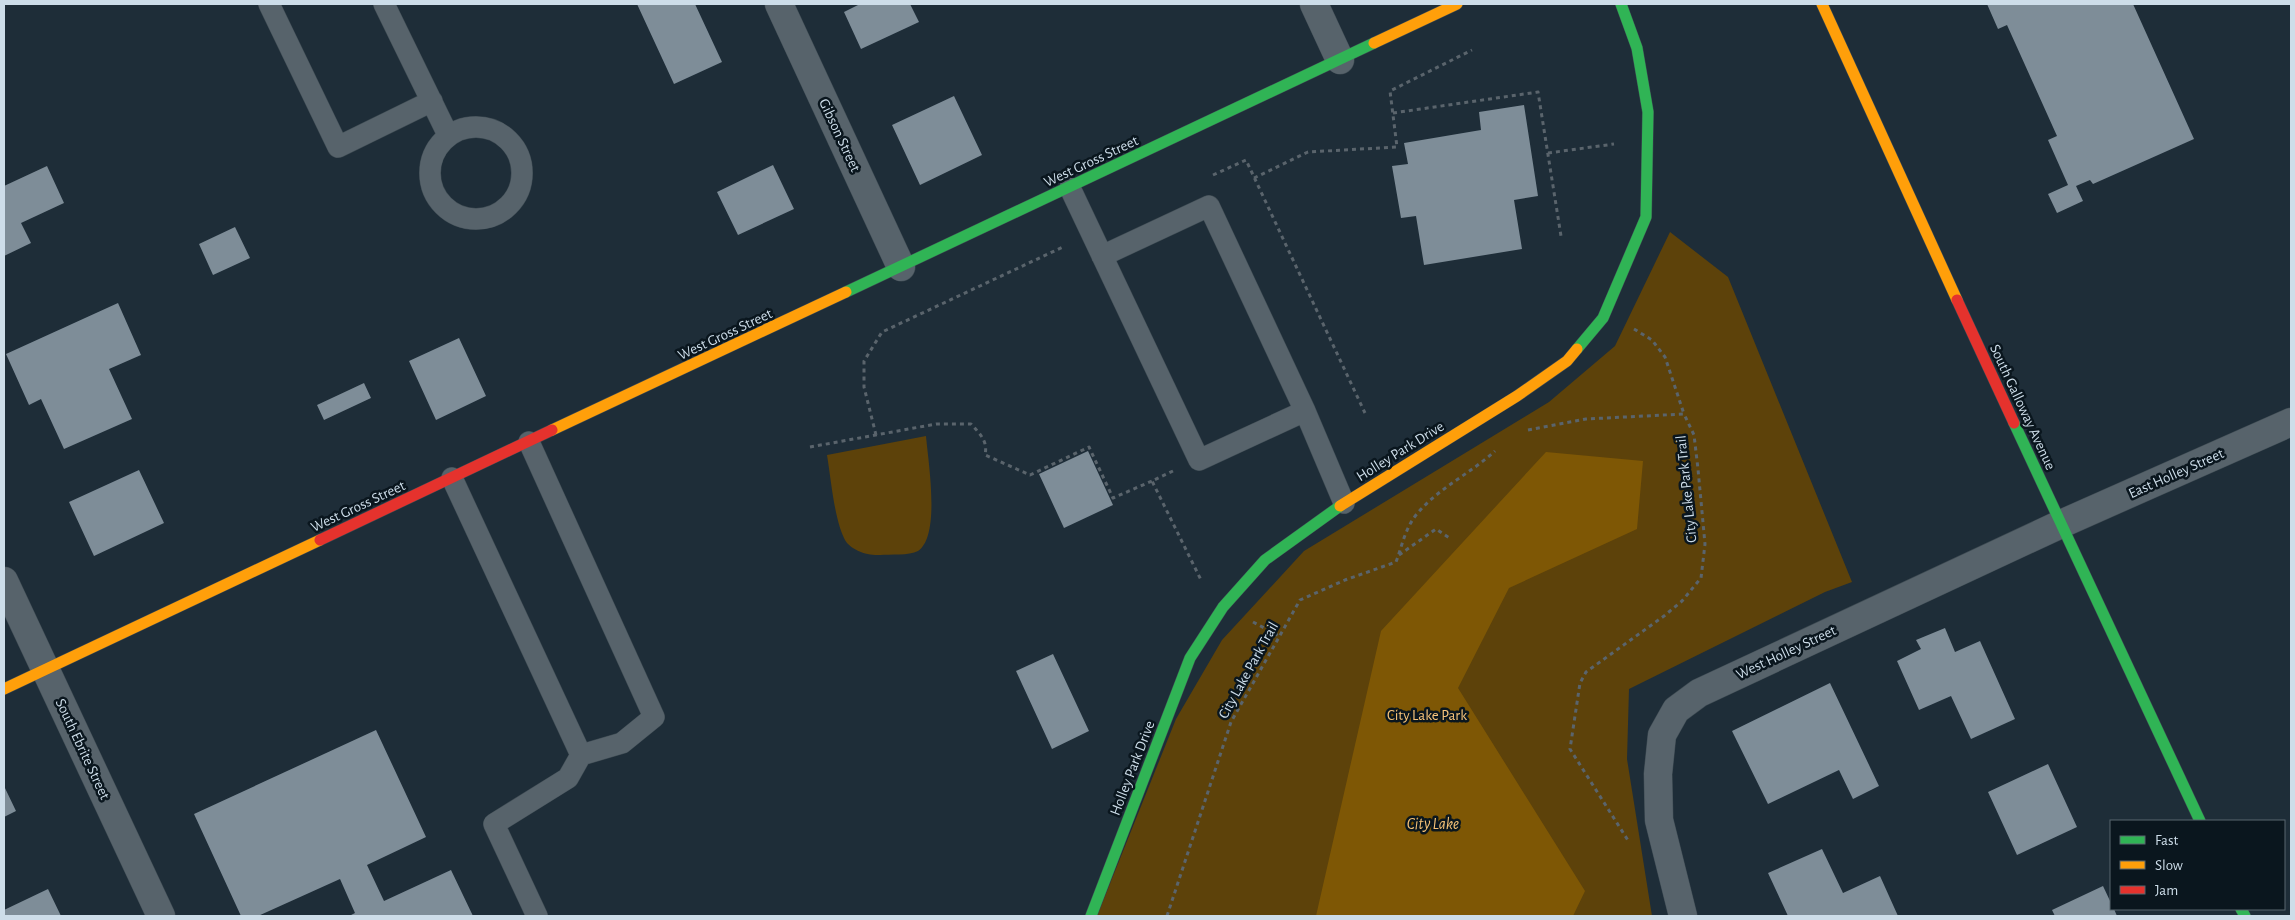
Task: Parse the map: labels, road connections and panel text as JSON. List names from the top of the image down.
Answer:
{
  "streets": {
    "street": [
      "Gibson Street",
      "West Gross Street",
      "South Galloway Avenue",
      "Holley Park Drive",
      "East Holley Street",
      "West Holley Street",
      "South Ebrite Street"
    ],
    "path": ["City Lake Park Trail"]
  },
  "crossings": [
    ["Gibson Street", "West Gross Street"],
    ["West Gross Street", "South Ebrite Street"],
    ["South Galloway Avenue", "East Holley Street"],
    ["South Galloway Avenue", "West Holley Street"],
    ["East Holley Street", "West Holley Street"]
  ],
  "water": ["City Lake"],
  "parks": ["City Lake Park"],
  "legend": ["Fast", "Slow", "Jam"]
}
